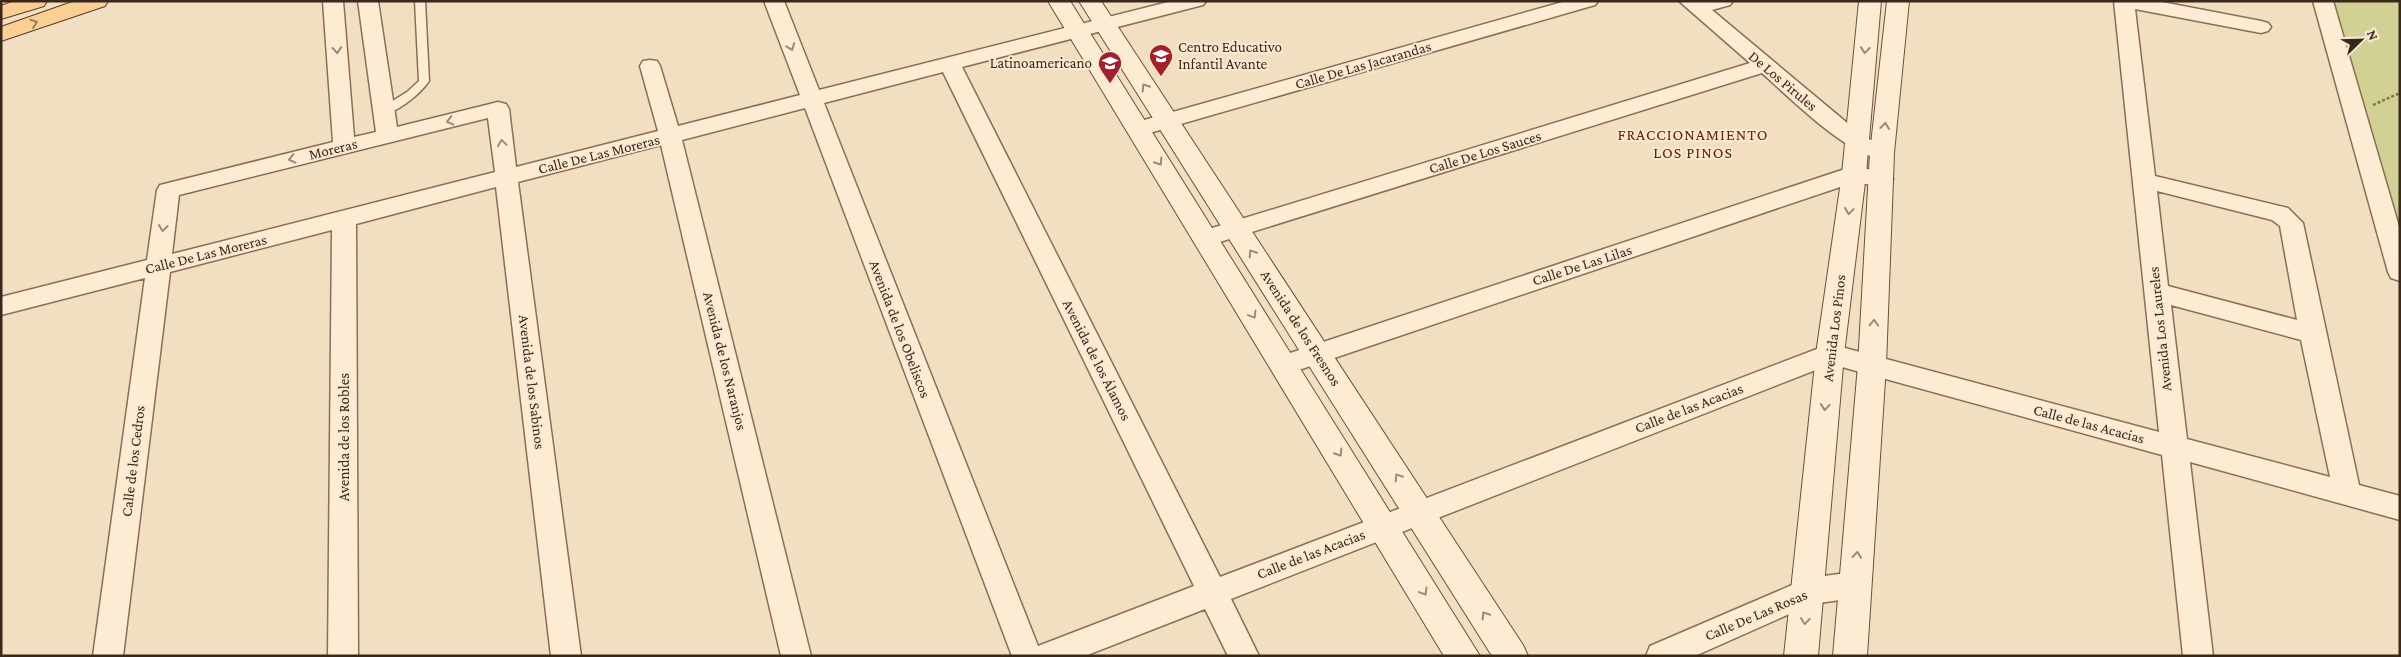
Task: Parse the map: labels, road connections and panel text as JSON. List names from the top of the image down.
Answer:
{
  "streets": {
    "street": [
      "Calle De Las Jacarandas",
      "De Los Pirules",
      "Moreras",
      "Calle De Los Sauces",
      "Calle De Las Moreras",
      "Calle De Las Lilas",
      "Avenida de los Fresnos",
      "Avenida Los Pinos",
      "Avenida de los Obeliscos",
      "Avenida Los Laureles",
      "Avenida de los Álamos",
      "Avenida de los Naranjos",
      "Avenida de los Sabinos",
      "Calle de las Acacias",
      "Avenida de los Robles",
      "Calle de los Cedros",
      "Calle De Las Rosas"
    ]
  },
  "crossings": [
    ["Calle De Las Jacarandas", "Avenida de los Fresnos"],
    ["De Los Pirules", "Calle De Los Sauces"],
    ["De Los Pirules", "Avenida Los Pinos"],
    ["Moreras", "Avenida de los Sabinos"],
    ["Moreras", "Calle de los Cedros"],
    ["Calle De Los Sauces", "Avenida de los Fresnos"],
    ["Calle De Las Moreras", "Avenida de los Fresnos"],
    ["Calle De Las Moreras", "Avenida de los Obeliscos"],
    ["Calle De Las Moreras", "Avenida de los Álamos"],
    ["Calle De Las Moreras", "Avenida de los Naranjos"],
    ["Calle De Las Moreras", "Avenida de los Sabinos"],
    ["Calle De Las Moreras", "Avenida de los Robles"],
    ["Calle De Las Moreras", "Calle de los Cedros"],
    ["Calle De Las Lilas", "Avenida de los Fresnos"],
    ["Calle De Las Lilas", "Avenida Los Pinos"],
    ["Avenida de los Fresnos", "Calle de las Acacias"],
    ["Avenida Los Pinos", "Calle de las Acacias"],
    ["Avenida Los Pinos", "Calle De Las Rosas"],
    ["Avenida Los Laureles", "Calle de las Acacias"],
    ["Avenida de los Álamos", "Calle de las Acacias"]
  ],
  "one_way": ["Moreras"],
  "districts": ["FRACCIONAMIENTO LOS PINOS"],
  "places": {
    "school or university": ["Centro Educativo Infantil Avante", "Latinoamericano"]
  },
  "north": "top right"
}
